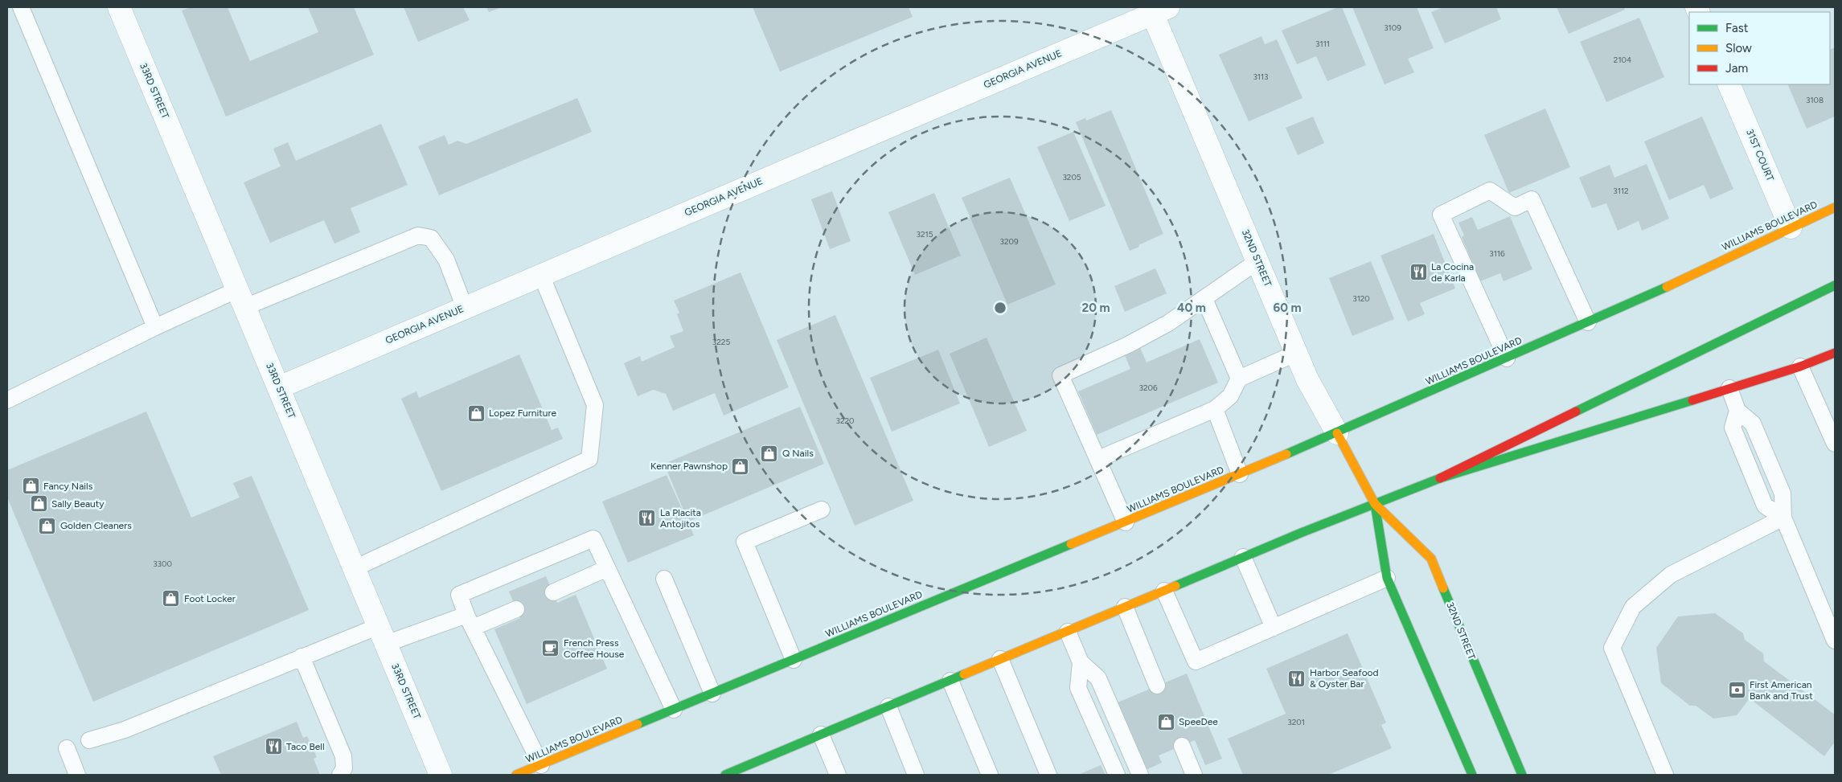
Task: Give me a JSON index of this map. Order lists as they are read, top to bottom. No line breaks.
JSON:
{"streets":{"main road":["WILLIAMS BOULEVARD","32ND STREET"],"street":["GEORGIA AVENUE","33RD STREET","31ST COURT"]},"crossings":[["GEORGIA AVENUE","33RD STREET"],["GEORGIA AVENUE","32ND STREET"],["31ST COURT","WILLIAMS BOULEVARD"],["WILLIAMS BOULEVARD","32ND STREET"]],"places":{"restaurant":["La Cocina de Karla","La Placita Antojitos","Harbor Seafood & Oyster Bar","Taco Bell"],"shop":["Lopez Furniture","Q Nails","Kenner Pawnshop","Fancy Nails","Sally Beauty","Golden Cleaners","Foot Locker","SpeeDee"],"cafe":["French Press Coffee House"],"bank":["First American Bank and Trust"]},"house_numbers":["3109","3111","2104","3113","3108","3205","3112","3215","3209","3116","3120","3225","3206","3220","3300","3201"],"legend":["Fast","Slow","Jam"],"rings":["20 m","40 m","60 m"]}
